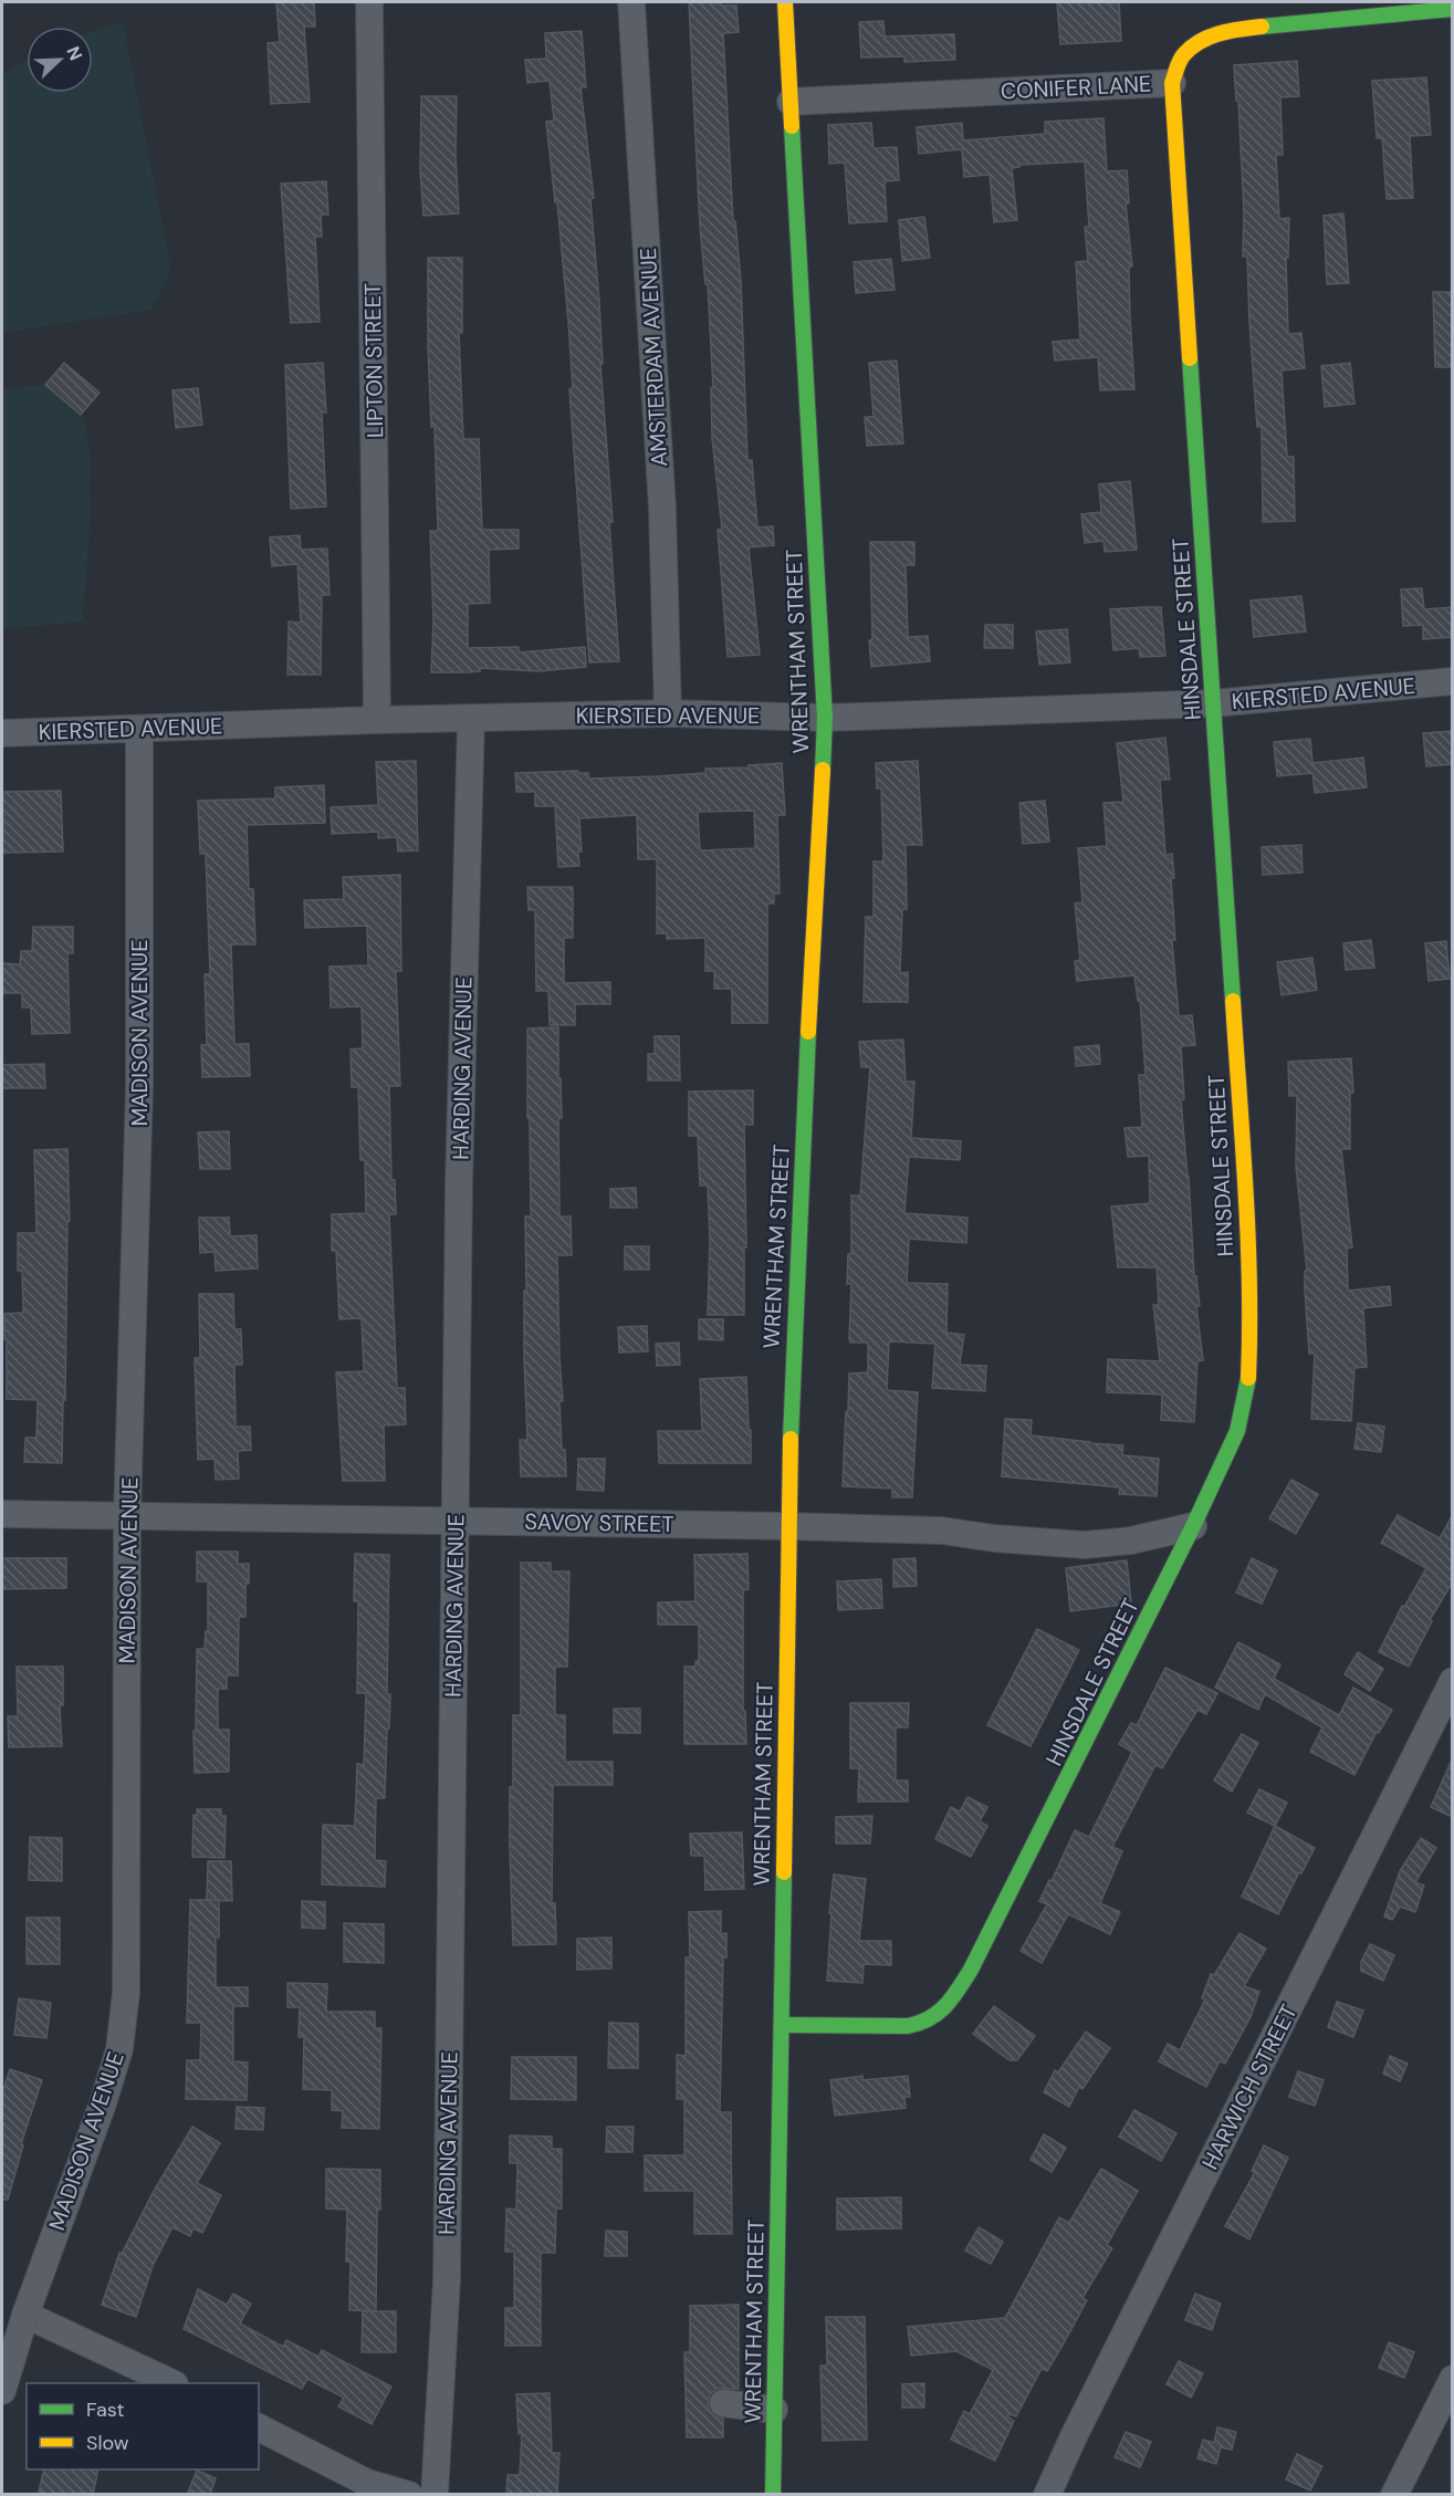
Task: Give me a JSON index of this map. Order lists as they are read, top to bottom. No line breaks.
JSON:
{"streets":{"street":["CONIFER LANE","AMSTERDAM AVENUE","LIPTON STREET","HINSDALE STREET","WRENTHAM STREET","KIERSTED AVENUE","MADISON AVENUE","HARDING AVENUE","SAVOY STREET","HARWICH STREET"]},"crossings":[["CONIFER LANE","HINSDALE STREET"],["CONIFER LANE","WRENTHAM STREET"],["AMSTERDAM AVENUE","KIERSTED AVENUE"],["LIPTON STREET","KIERSTED AVENUE"],["HINSDALE STREET","WRENTHAM STREET"],["HINSDALE STREET","KIERSTED AVENUE"],["HINSDALE STREET","SAVOY STREET"],["WRENTHAM STREET","KIERSTED AVENUE"],["WRENTHAM STREET","SAVOY STREET"],["KIERSTED AVENUE","MADISON AVENUE"],["KIERSTED AVENUE","HARDING AVENUE"],["MADISON AVENUE","SAVOY STREET"],["HARDING AVENUE","SAVOY STREET"]],"legend":["Fast","Slow"],"north":"top right"}
